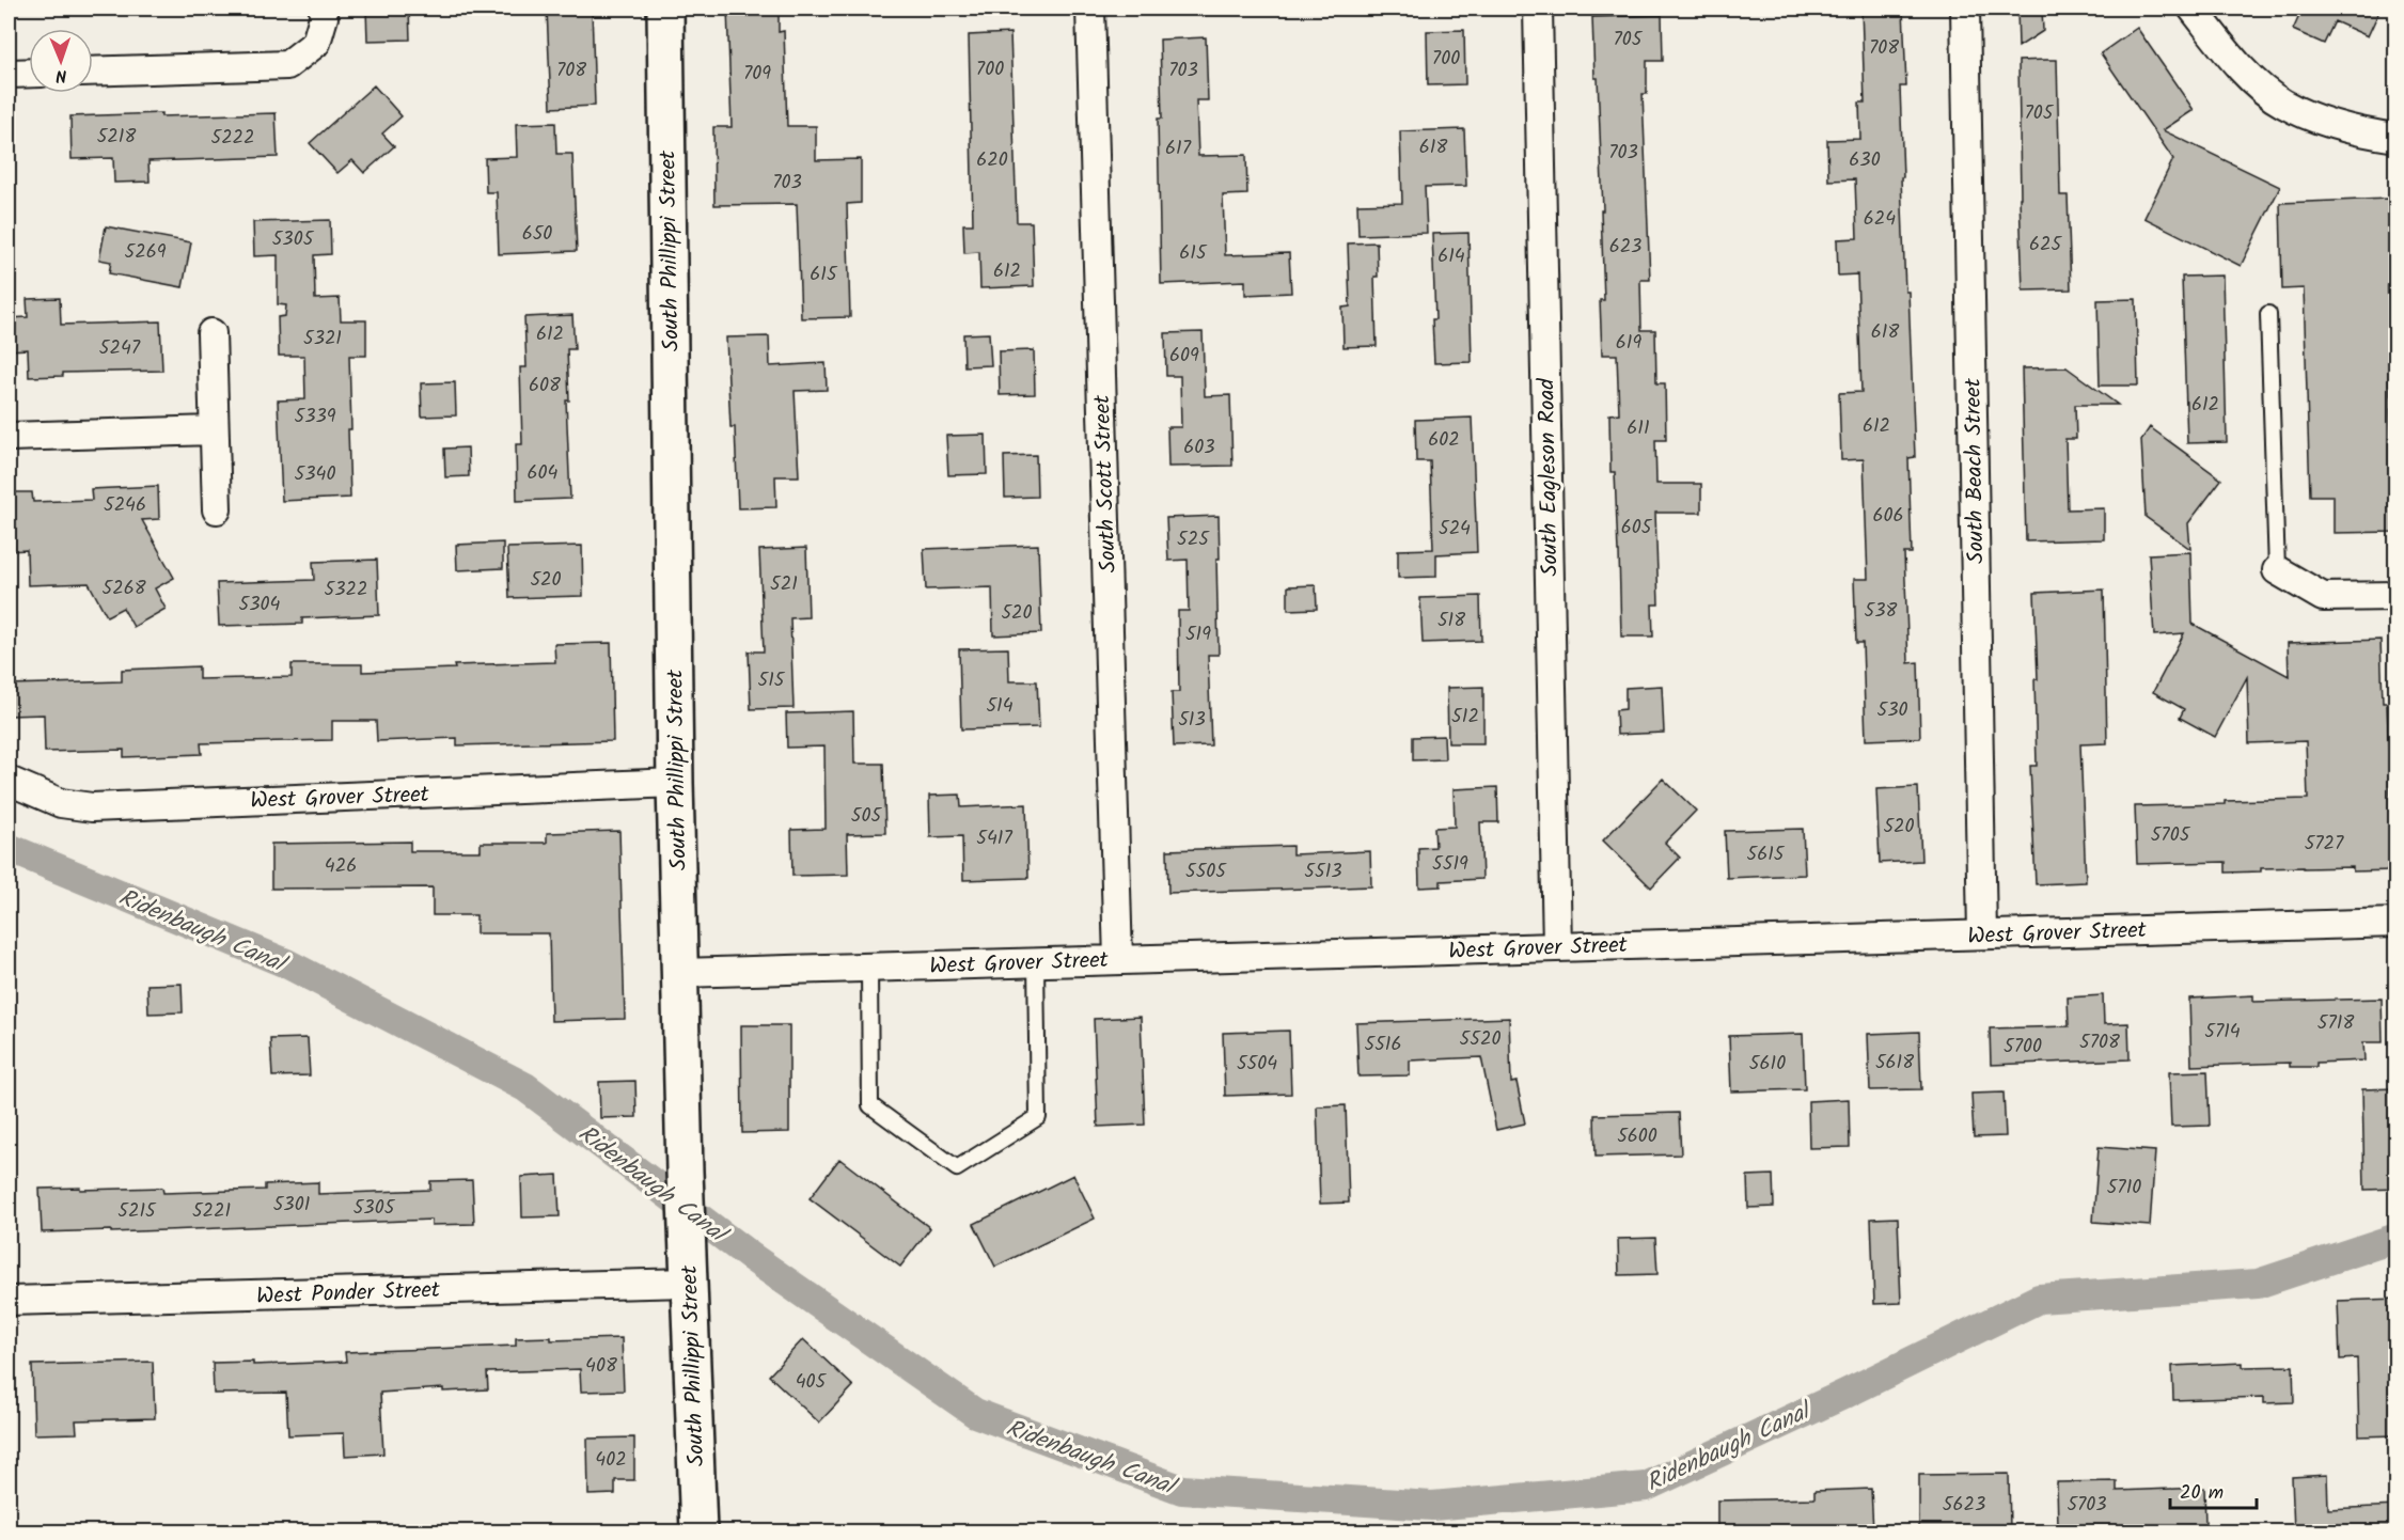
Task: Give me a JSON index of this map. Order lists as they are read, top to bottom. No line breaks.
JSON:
{"streets":{"street":["South Phillippi Street","South Beach Street","South Eagleson Road","South Scott Street","West Grover Street","West Ponder Street"]},"crossings":[["South Phillippi Street","West Grover Street"],["South Phillippi Street","West Ponder Street"],["South Beach Street","West Grover Street"],["South Eagleson Road","West Grover Street"],["South Scott Street","West Grover Street"]],"water":["Ridenbaugh Canal"],"house_numbers":["705","708","700","700","708","703","709","705","5218","5222","618","617","703","620","630","703","624","650","5305","625","623","5269","615","614","612","615","618","612","5321","619","5247","609","608","612","5339","612","611","602","603","604","5340","5246","606","605","524","525","520","521","5268","5322","5304","538","520","518","519","515","514","530","512","513","505","520","5705","5417","5727","5615","5519","426","5505","5513","5718","5714","5520","5708","5516","5700","5618","5504","5610","5600","5710","5301","5305","5215","5221","408","405","402","5623","5703"],"scale_bar":"20 m","north":"bottom"}
